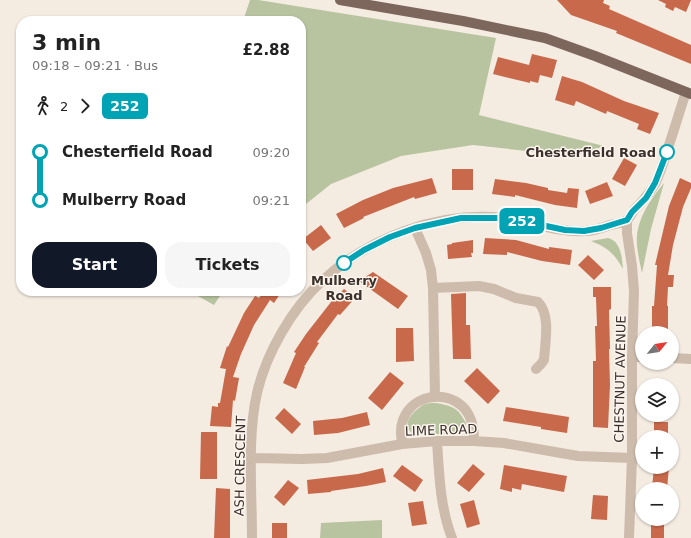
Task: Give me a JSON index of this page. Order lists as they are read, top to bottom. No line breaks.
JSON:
{"streets":{"street":["CHESTNUT AVENUE","LIME ROAD","ASH CRESCENT"]},"crossings":[["CHESTNUT AVENUE","LIME ROAD"],["CHESTNUT AVENUE","ASH CRESCENT"],["LIME ROAD","ASH CRESCENT"]],"places":["Chesterfield Road","Mulberry Road"],"lines":["bus line 252"],"north":"top right","page":{"on_map":"252","heading":["3 min","09:18 – 09:21 · Bus","£2.88"],"legs":["2","252"],"list":[{"name":"Chesterfield Road","value":"09:20"},{"name":"Mulberry Road","value":"09:21"}],"buttons":["Start","Tickets"],"map_buttons":["+","−"]}}
